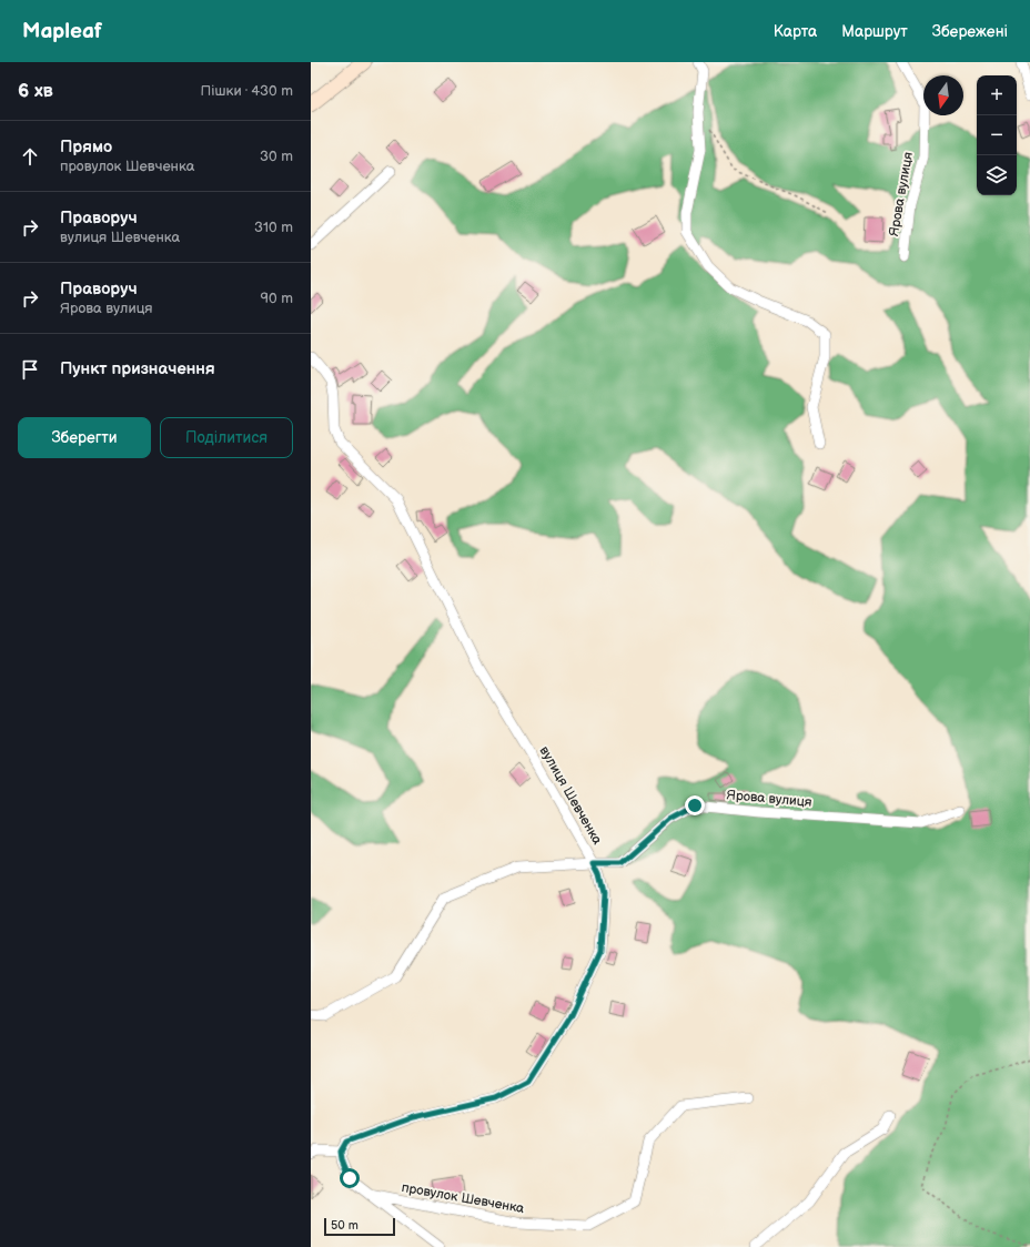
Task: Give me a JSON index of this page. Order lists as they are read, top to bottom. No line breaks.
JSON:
{"streets":{"street":["Ярова вулиця","вулиця Шевченка","провулок Шевченка"]},"crossings":[["Ярова вулиця","вулиця Шевченка"],["вулиця Шевченка","провулок Шевченка"]],"scale_bar":"50 m","north":"bottom","page":{"header":"Mapleaf","nav":["Карта","Маршрут","Збережені"],"heading":["6 хв","Пішки · 430 m"],"map_buttons":["+","−"],"list":[["Прямо","провулок Шевченка","30 m"],["Праворуч","вулиця Шевченка","310 m"],["Праворуч","Ярова вулиця","90 m"],"Пункт призначення"],"buttons":["Зберегти","Поділитися"],"scale":"50 m"}}
